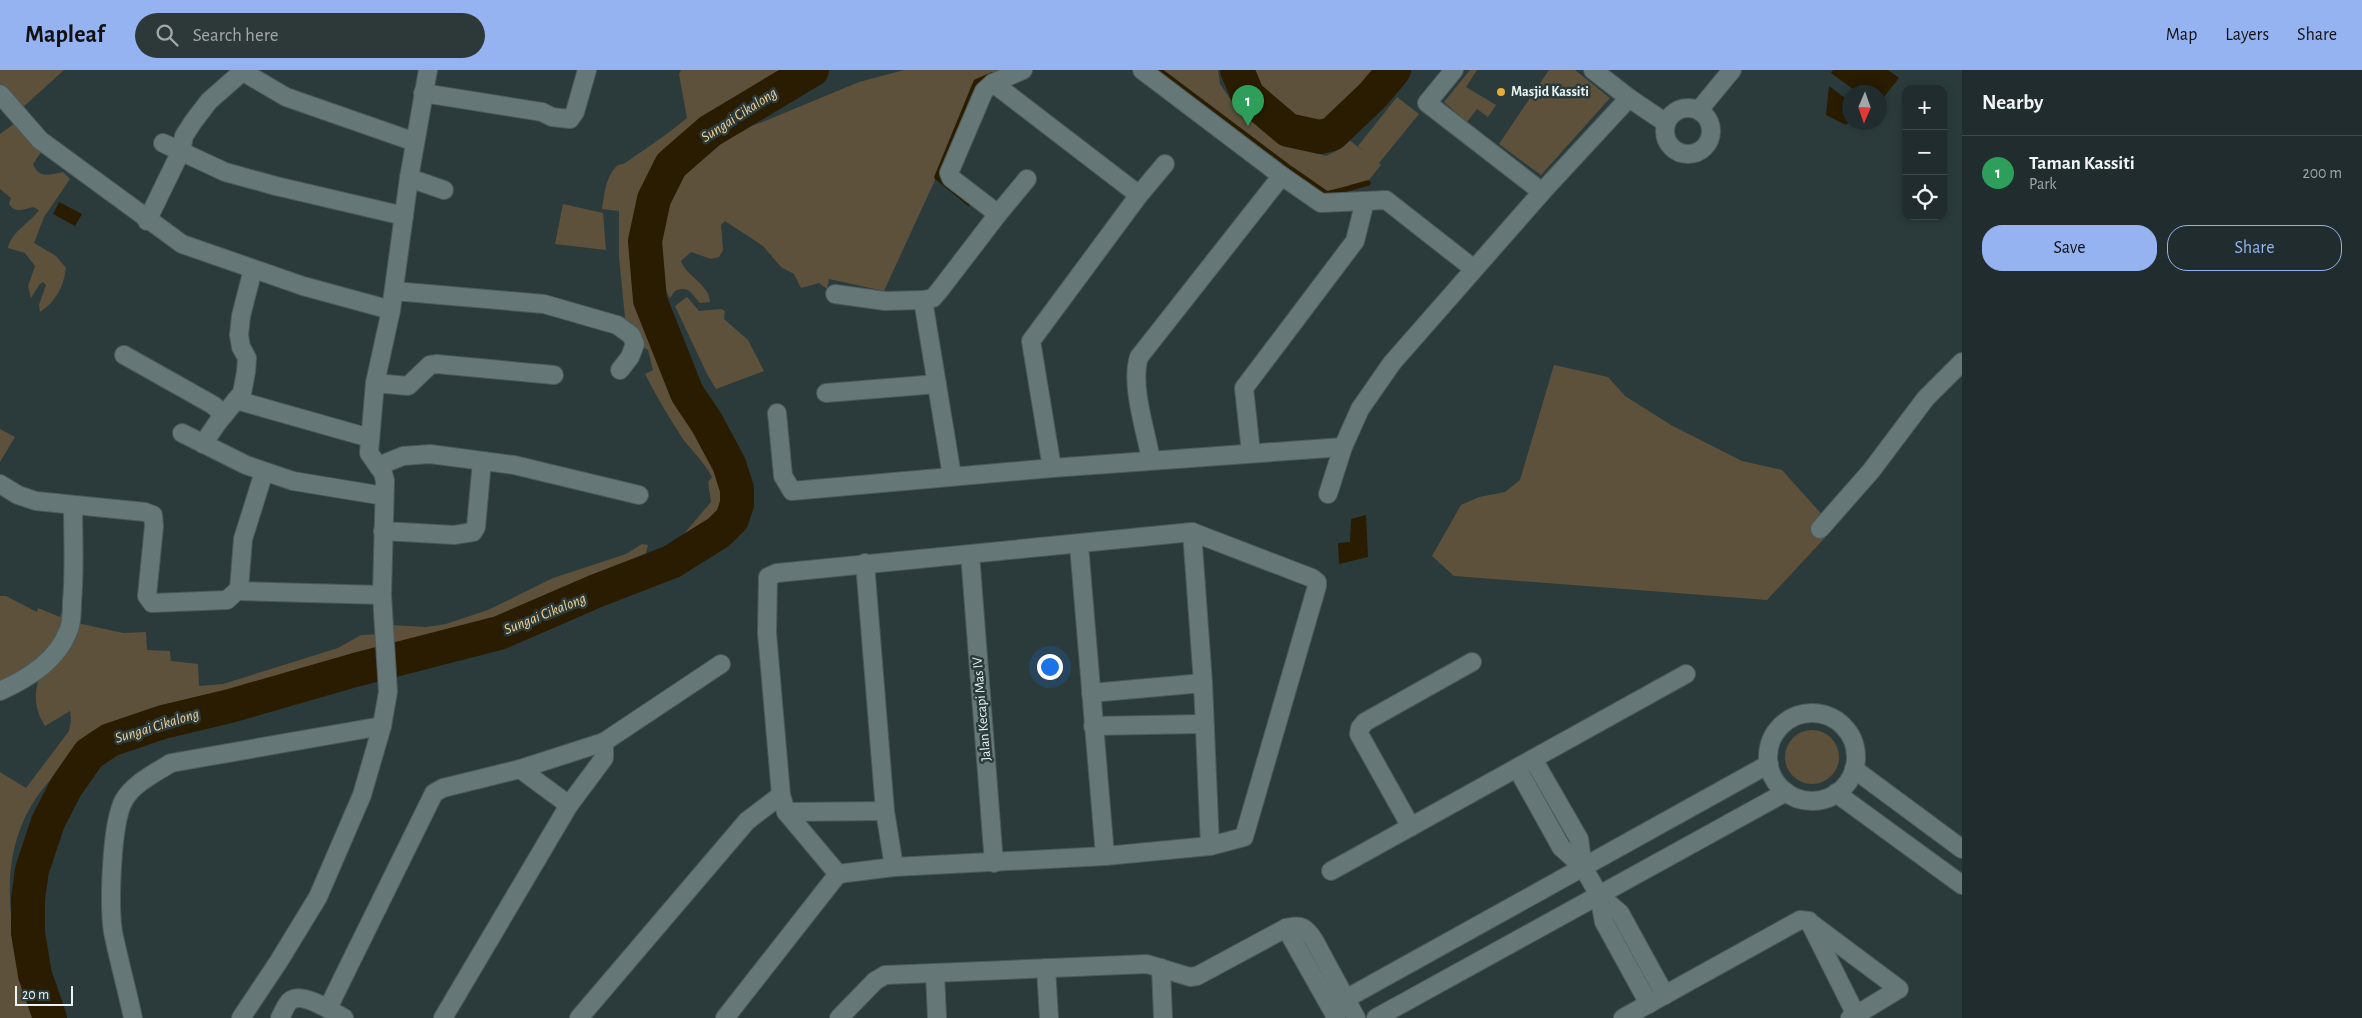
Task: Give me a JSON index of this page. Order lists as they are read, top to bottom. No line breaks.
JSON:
{"streets":{"street":["Jalan Kecapi Mas IV"]},"water":["Sungai Cikalong"],"places":["Masjid Kassiti"],"scale_bar":"20 m","north":"bottom","page":{"header":"Mapleaf","search":"Search here","nav":["Map","Layers","Share"],"heading":"Nearby","map_buttons":["+","−"],"pins":"1","list":[{"mark":"1","name":"Taman Kassiti","note":"Park","value":"200 m"}],"buttons":["Save","Share"],"scale":"20 m"}}
